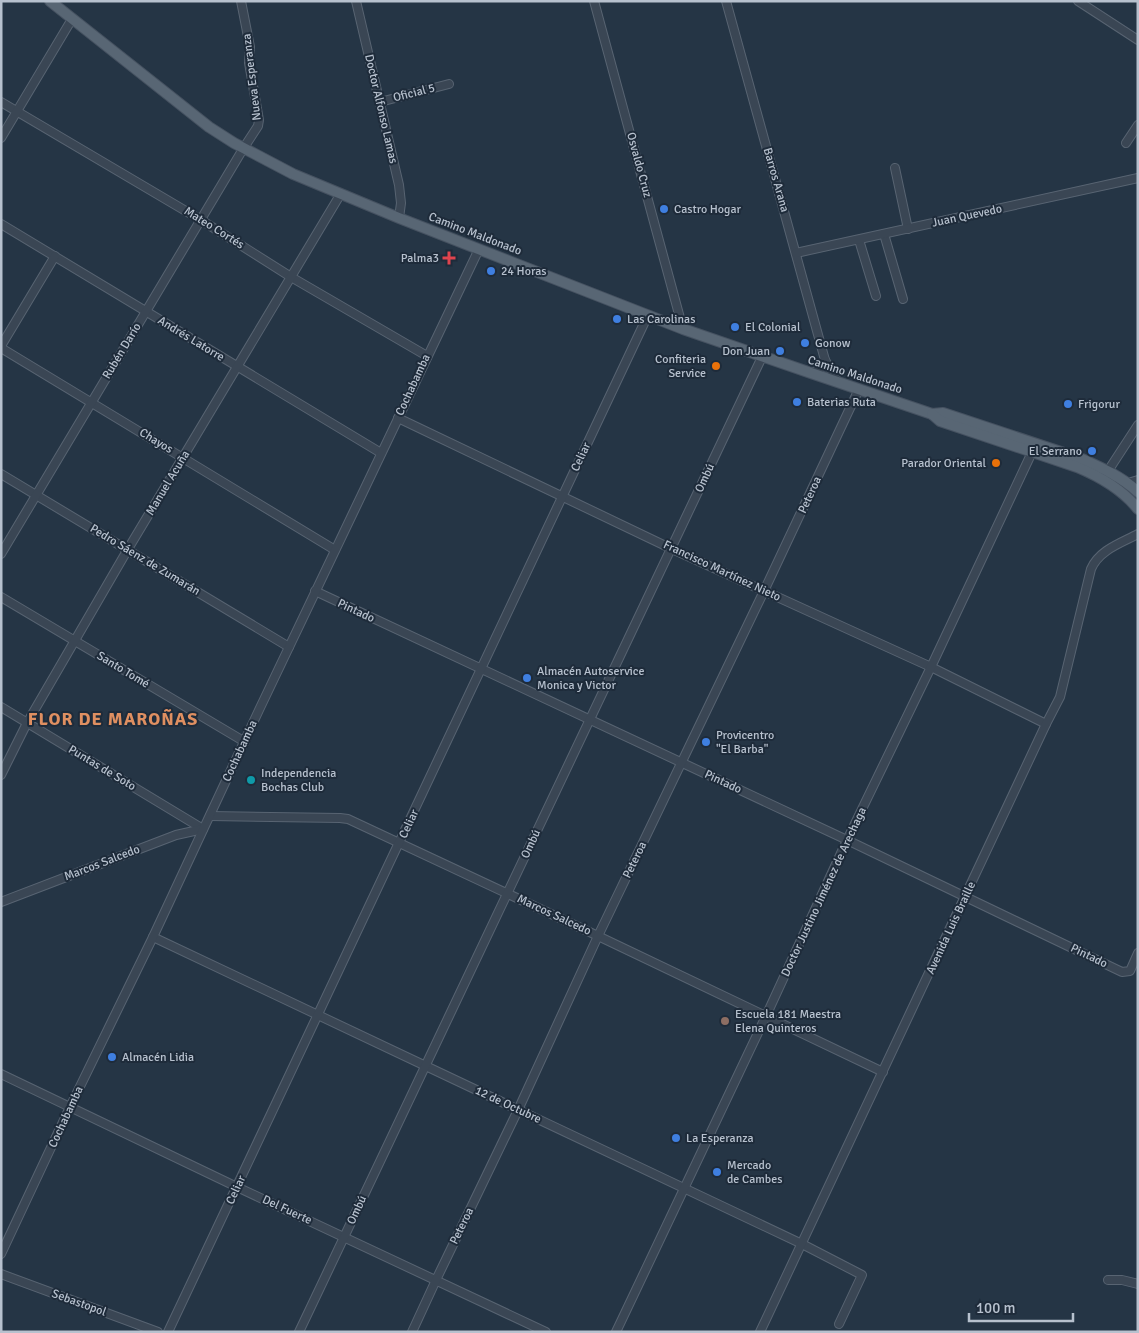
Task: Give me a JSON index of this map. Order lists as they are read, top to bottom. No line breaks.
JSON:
{"streets":{"main road":["Camino Maldonado"],"street":["Nueva Esperanza","Oficial 5","Doctor Alfonso Lamas","Osvaldo Cruz","Barros Arana","Juan Quevedo","Mateo Cortés","Andrés Latorre","Rubén Darío","Cochabamba","Chayos","Celiar","Ombú","Manuel Acuña","Peteroa","Pedro Sáenz de Zumarán","Francisco Martínez Nieto","Pintado","Santo Tomé","Puntas de Soto","Marcos Salcedo","Doctor Justino Jiménez de Arechaga","Avenida Luis Braille","12 de Octubre","Del Fuerte","Sebastopol"]},"crossings":[["Nueva Esperanza","Camino Maldonado"],["Nueva Esperanza","Rubén Darío"],["Oficial 5","Doctor Alfonso Lamas"],["Doctor Alfonso Lamas","Camino Maldonado"],["Osvaldo Cruz","Camino Maldonado"],["Barros Arana","Juan Quevedo"],["Barros Arana","Camino Maldonado"],["Mateo Cortés","Rubén Darío"],["Mateo Cortés","Cochabamba"],["Mateo Cortés","Manuel Acuña"],["Camino Maldonado","Rubén Darío"],["Camino Maldonado","Cochabamba"],["Camino Maldonado","Celiar"],["Camino Maldonado","Ombú"],["Camino Maldonado","Manuel Acuña"],["Camino Maldonado","Peteroa"],["Camino Maldonado","Doctor Justino Jiménez de Arechaga"],["Andrés Latorre","Rubén Darío"],["Andrés Latorre","Cochabamba"],["Andrés Latorre","Manuel Acuña"],["Rubén Darío","Chayos"],["Rubén Darío","Pedro Sáenz de Zumarán"],["Cochabamba","Chayos"],["Cochabamba","Pedro Sáenz de Zumarán"],["Cochabamba","Francisco Martínez Nieto"],["Cochabamba","Pintado"],["Cochabamba","Santo Tomé"],["Cochabamba","Puntas de Soto"],["Cochabamba","Marcos Salcedo"],["Cochabamba","12 de Octubre"],["Cochabamba","Del Fuerte"],["Chayos","Manuel Acuña"],["Celiar","Francisco Martínez Nieto"],["Celiar","Pintado"],["Celiar","Marcos Salcedo"],["Celiar","12 de Octubre"],["Celiar","Del Fuerte"],["Ombú","Francisco Martínez Nieto"],["Ombú","Pintado"],["Ombú","Marcos Salcedo"],["Ombú","12 de Octubre"],["Ombú","Del Fuerte"],["Manuel Acuña","Pedro Sáenz de Zumarán"],["Manuel Acuña","Santo Tomé"],["Manuel Acuña","Puntas de Soto"],["Peteroa","Francisco Martínez Nieto"],["Peteroa","Pintado"],["Peteroa","Marcos Salcedo"],["Peteroa","12 de Octubre"],["Peteroa","Del Fuerte"],["Francisco Martínez Nieto","Doctor Justino Jiménez de Arechaga"],["Francisco Martínez Nieto","Avenida Luis Braille"],["Pintado","Doctor Justino Jiménez de Arechaga"],["Pintado","Avenida Luis Braille"],["Puntas de Soto","Marcos Salcedo"],["Marcos Salcedo","Doctor Justino Jiménez de Arechaga"],["Marcos Salcedo","Avenida Luis Braille"],["Doctor Justino Jiménez de Arechaga","12 de Octubre"],["Avenida Luis Braille","12 de Octubre"]],"districts":["FLOR DE MAROÑAS"],"places":{"other":["Castro Hogar","24 Horas","Las Carolinas","El Colonial","Gonow","Don Juan","Confiteria Service","Baterias Ruta","Frigorur","El Serrano","Parador Oriental","Almacén Autoservice Monica y Victor","Provicentro \"El Barba\"","Independencia Bochas Club","Escuela 181 Maestra Elena Quinteros","Almacén Lidia","La Esperanza","Mercado de Cambes"],"health":["Palma3"]},"scale_bar":"100 m"}
